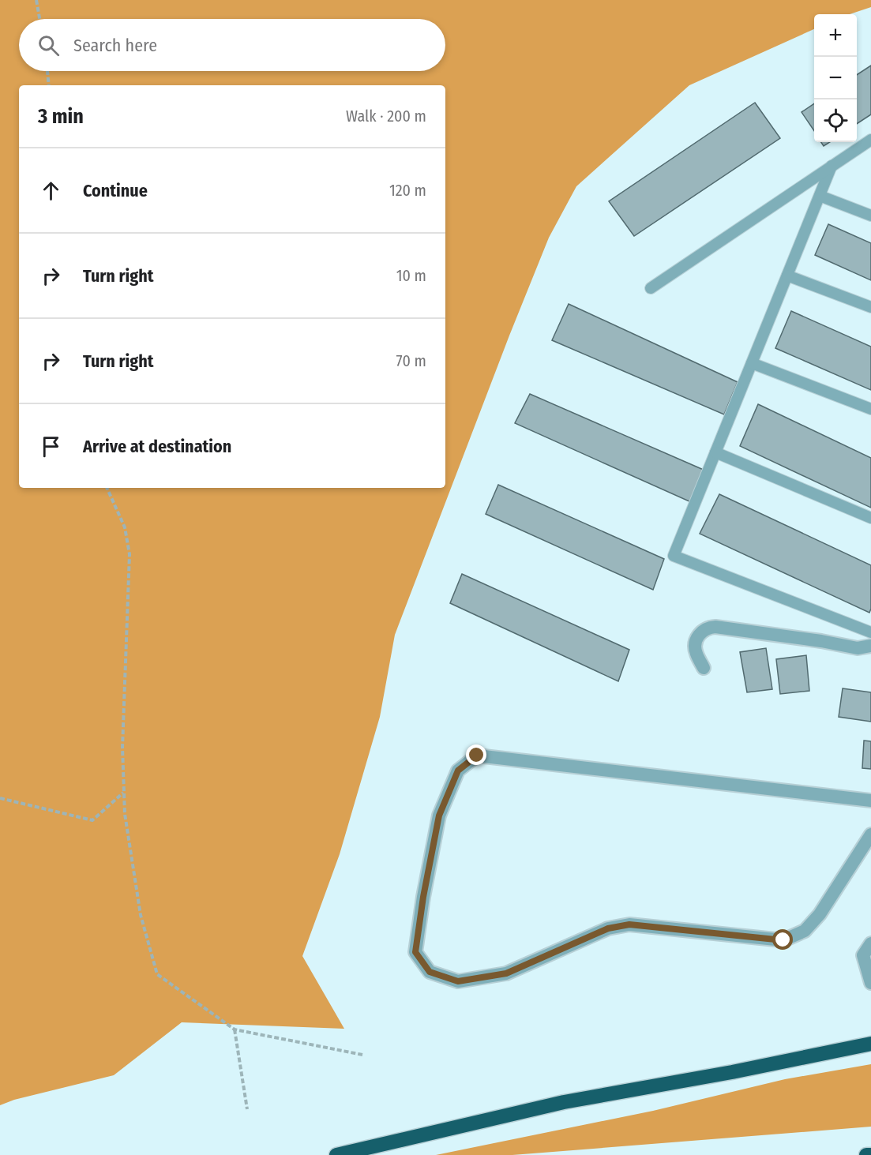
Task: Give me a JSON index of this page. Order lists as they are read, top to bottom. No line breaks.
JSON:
{"page":{"map_buttons":["+","−"],"search":"Search here","heading":["3 min","Walk · 200 m"],"list":[["Continue","120 m"],["Turn right","10 m"],["Turn right","70 m"],"Arrive at destination"]}}
